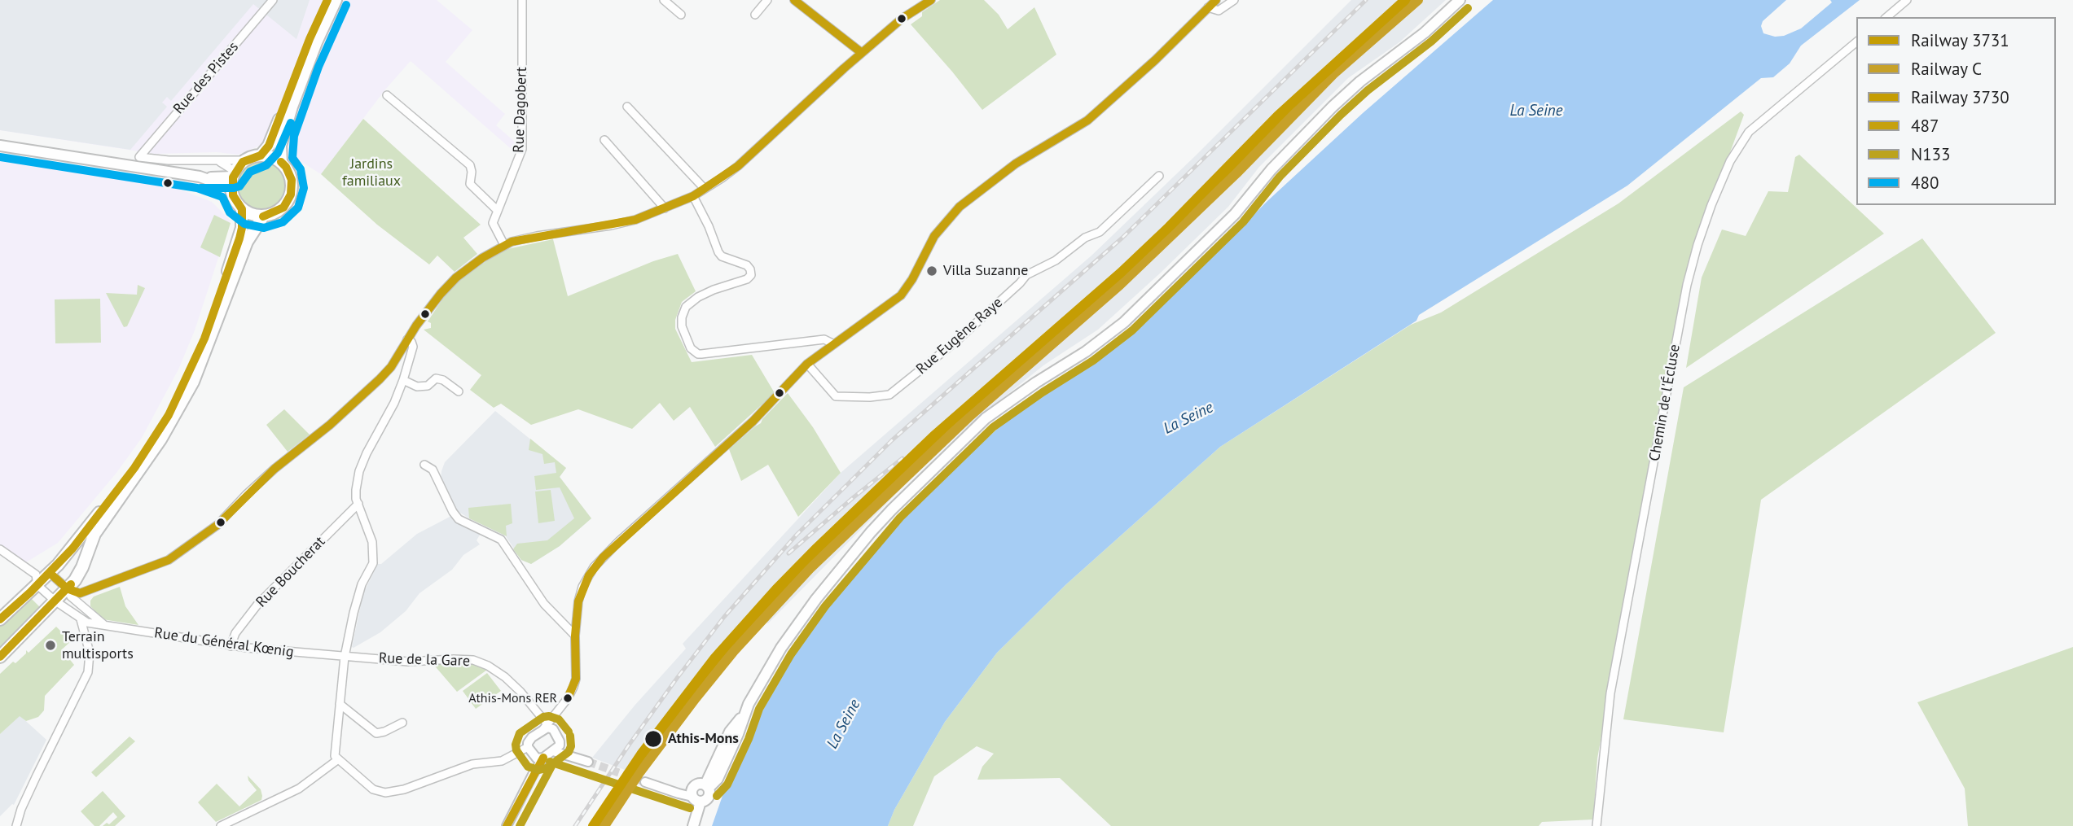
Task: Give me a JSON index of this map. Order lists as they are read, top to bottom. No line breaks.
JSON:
{"streets":{"street":["Rue des Pistes","Rue Dagobert","Rue Eugène Raye","Chemin de l'Écluse","Rue Boucherat","Rue du Général Kœnig","Rue de la Gare"]},"crossings":[["Rue Boucherat","Rue du Général Kœnig"],["Rue du Général Kœnig","Rue de la Gare"]],"water":["La Seine"],"parks":["Jardins familiaux"],"places":["Villa Suzanne","Terrain multisports","Athis-Mons RER","Athis-Mons"],"lines":["rail line 3731","rail line C","rail line 3730","transit line 487","transit line 480","transit line N133"],"legend":["Railway 3731","Railway C","Railway 3730","487","N133","480"]}
